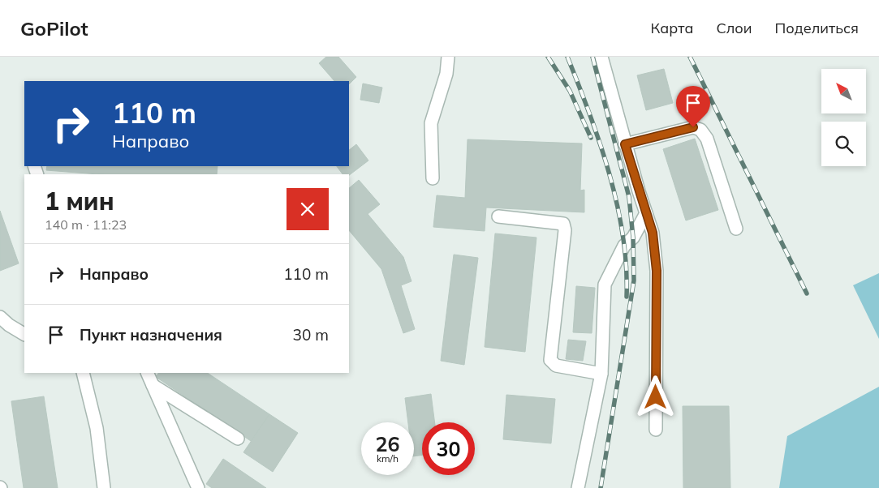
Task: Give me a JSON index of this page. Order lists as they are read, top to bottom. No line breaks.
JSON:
{"north":"top left","page":{"header":"GoPilot","nav":["Карта","Слои","Поделиться"],"turn":["110 m","Направо"],"heading":["1 мин","140 m · 11:23"],"list":[{"name":"Направо","value":"110 m"},{"name":"Пункт назначения","value":"30 m"}],"speed":"26 km/h","limit":"30"}}
